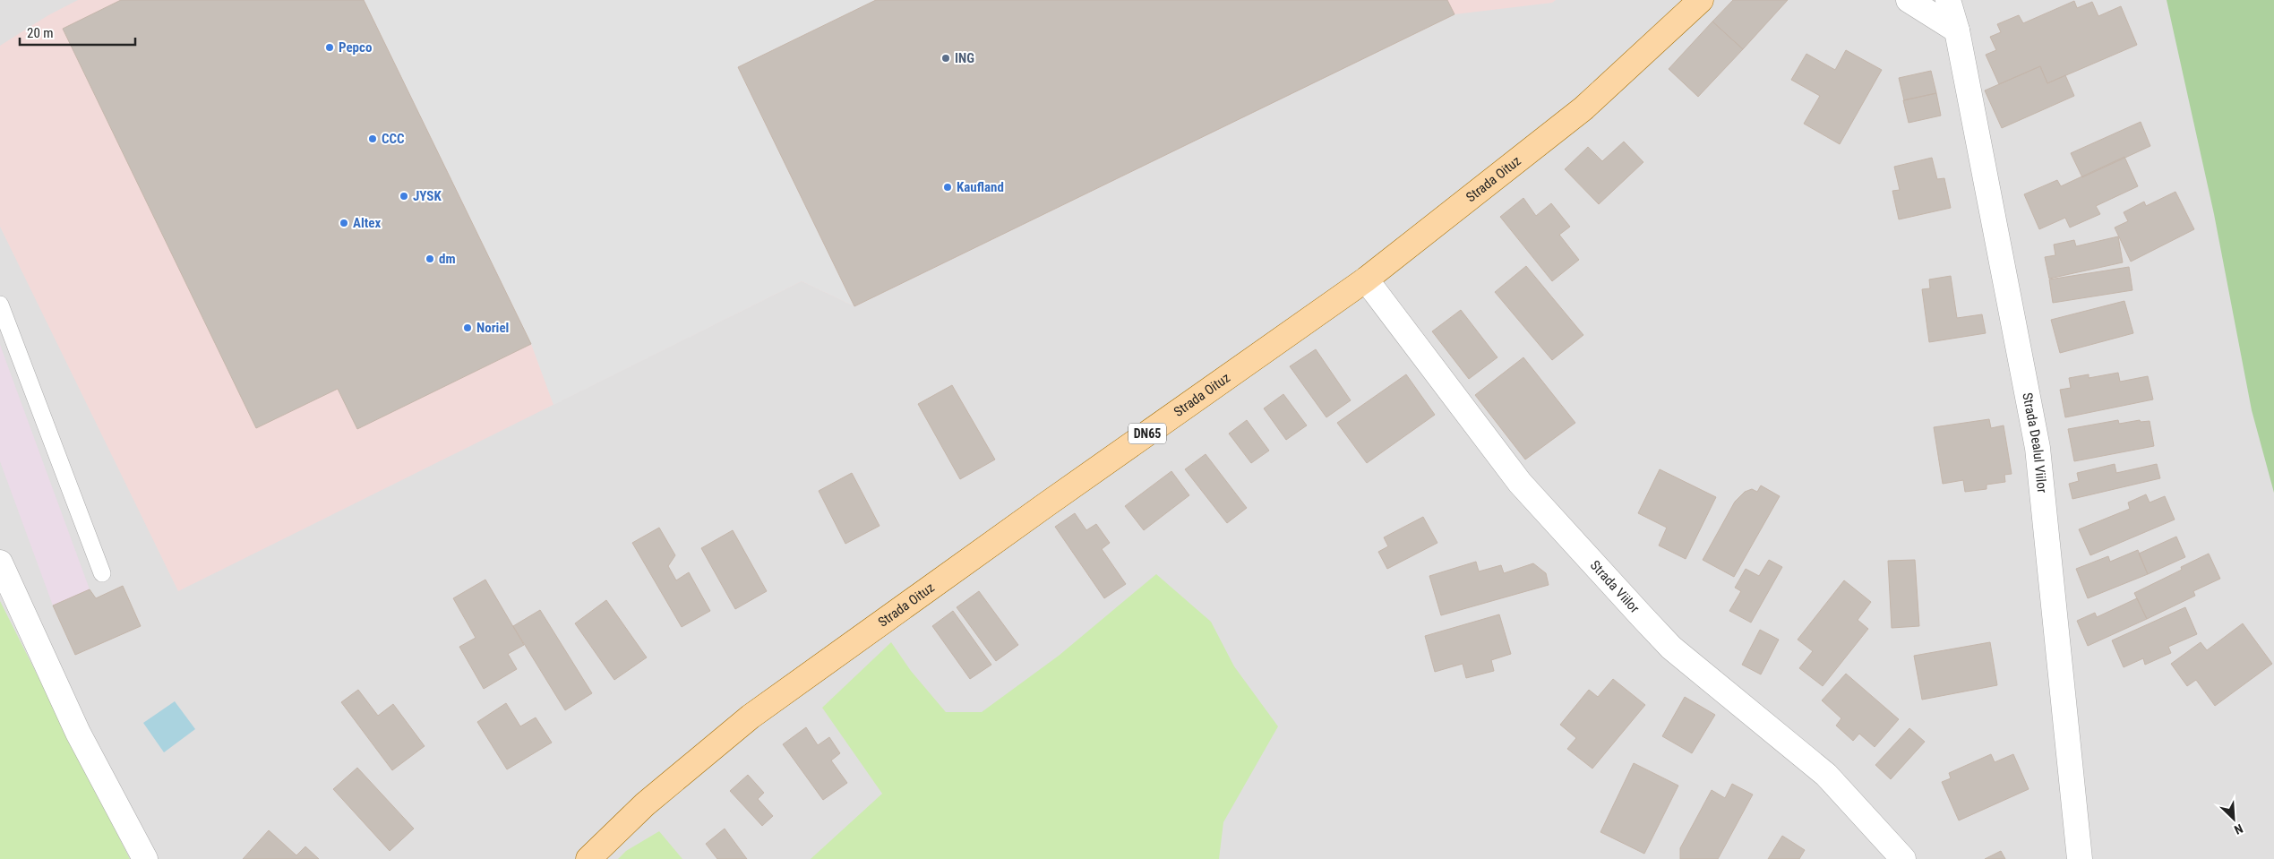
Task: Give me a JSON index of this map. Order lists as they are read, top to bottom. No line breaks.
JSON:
{"streets":{"main road":["Strada Oituz","DN65"],"street":["Strada Dealul Viilor","Strada Viilor"]},"crossings":[["Strada Oituz","Strada Viilor"]],"places":["Pepco","ING","CCC","Kaufland","JYSK","Altex","dm","Noriel"],"scale_bar":"20 m","north":"bottom right"}
